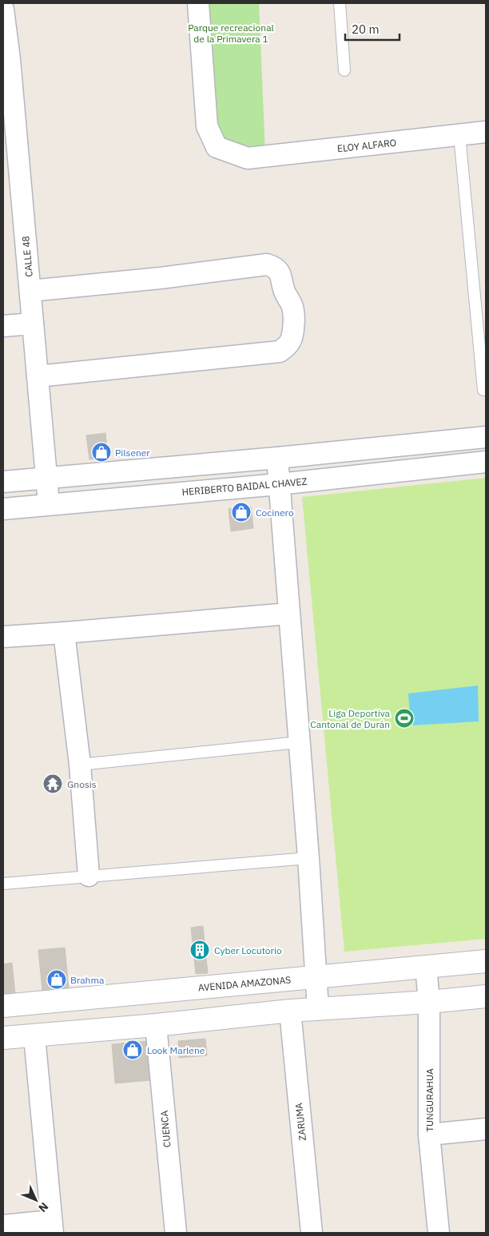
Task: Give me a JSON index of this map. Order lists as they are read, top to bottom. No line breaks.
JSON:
{"streets":{"street":["ELOY ALFARO","CALLE 48","HERIBERTO BAIDAL CHAVEZ","AVENIDA AMAZONAS","TUNGURAHUA","ZARUMA","CUENCA"]},"crossings":[["CALLE 48","HERIBERTO BAIDAL CHAVEZ"],["AVENIDA AMAZONAS","TUNGURAHUA"]],"parks":["Parque recreacional de la Primavera 1"],"places":{"shop":["Pilsener","Cocinero","Brahma","Look Marlene"],"sports":["Liga Deportiva Cantonal de Durán"],"temple":["Gnosis"],"building":["Cyber Locutorio"]},"scale_bar":"20 m","north":"bottom right"}
